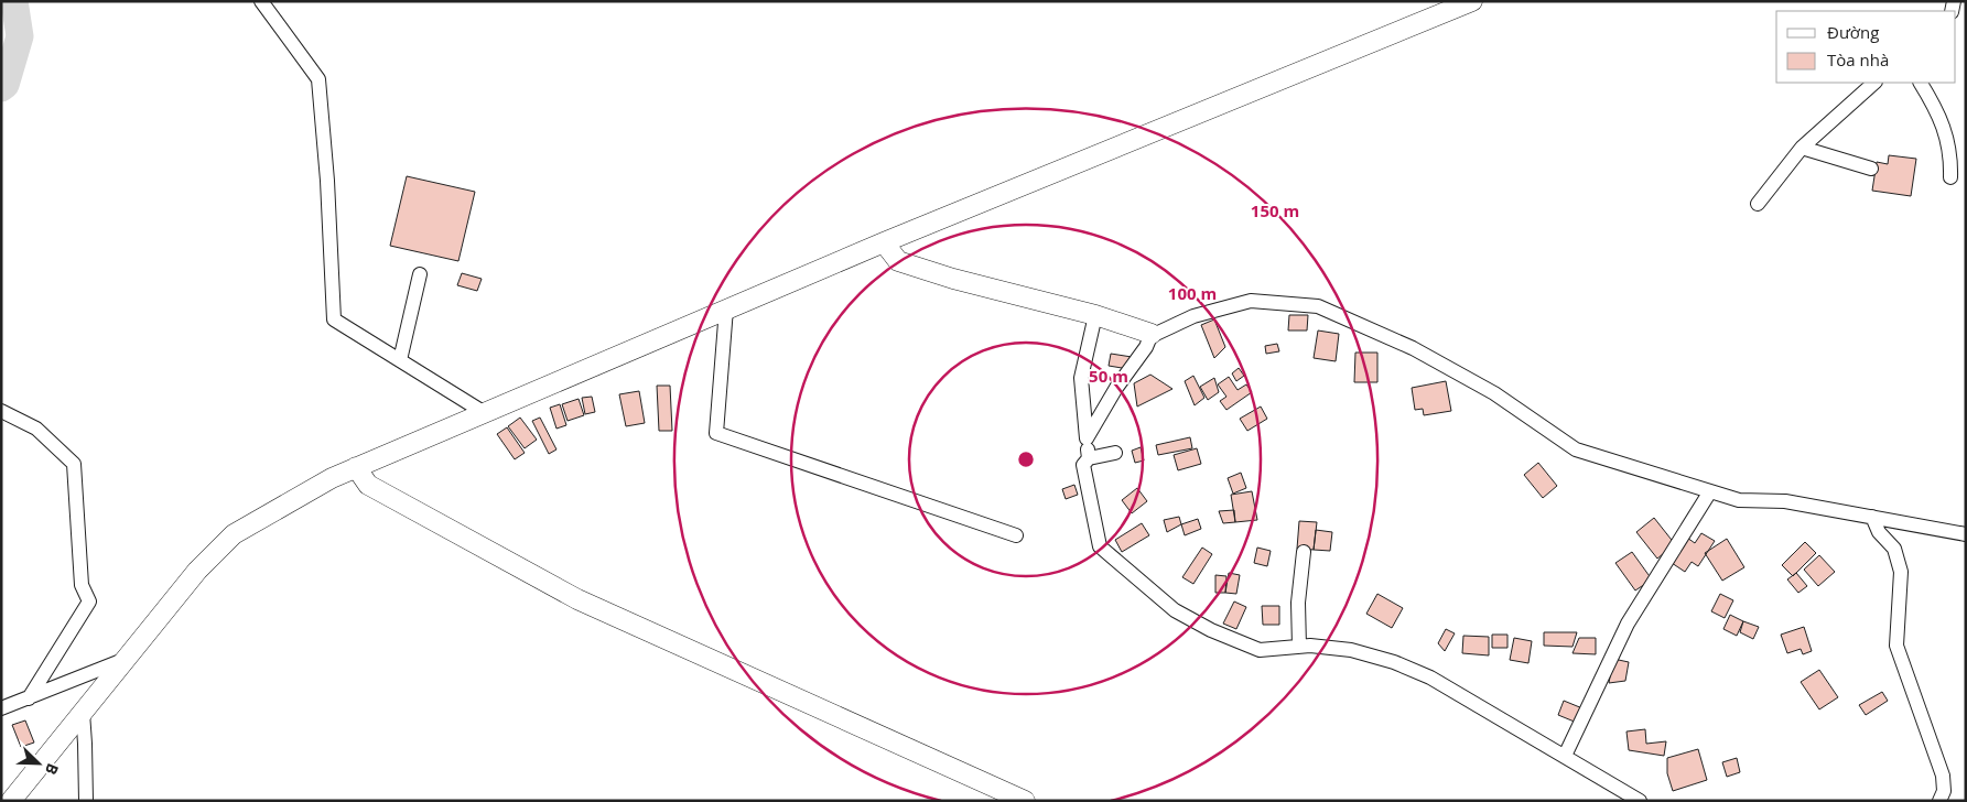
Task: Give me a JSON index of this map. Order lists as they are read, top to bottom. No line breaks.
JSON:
{"legend":["Đường","Tòa nhà"],"north":"bottom right","rings":["150 m","100 m","50 m"]}
